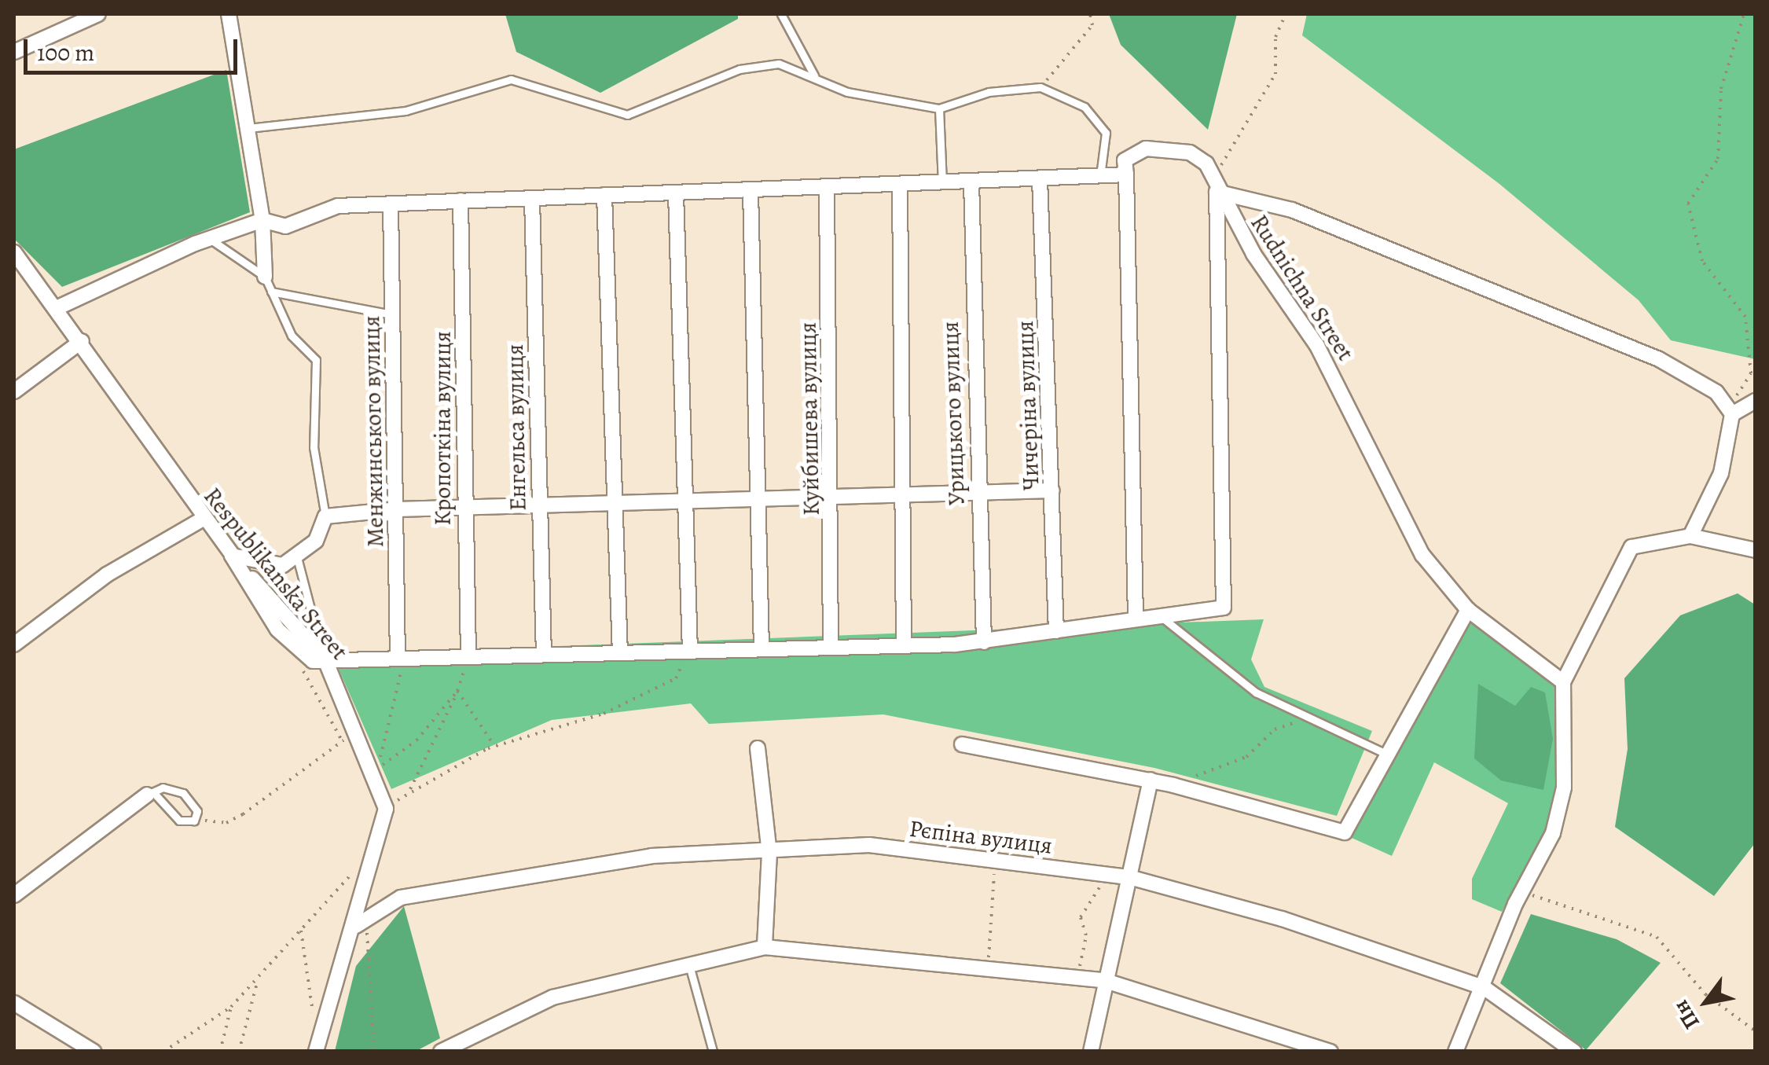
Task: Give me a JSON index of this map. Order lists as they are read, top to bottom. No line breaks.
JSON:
{"streets":{"street":["Rudnichna Street","Чичеріна вулиця","Урицького вулиця","Куйбишева вулиця","Енгельса вулиця","Кропоткіна вулиця","Менжинського вулиця","Respublikanska Street","Рєпіна вулиця"]},"scale_bar":"100 m","north":"bottom left"}
